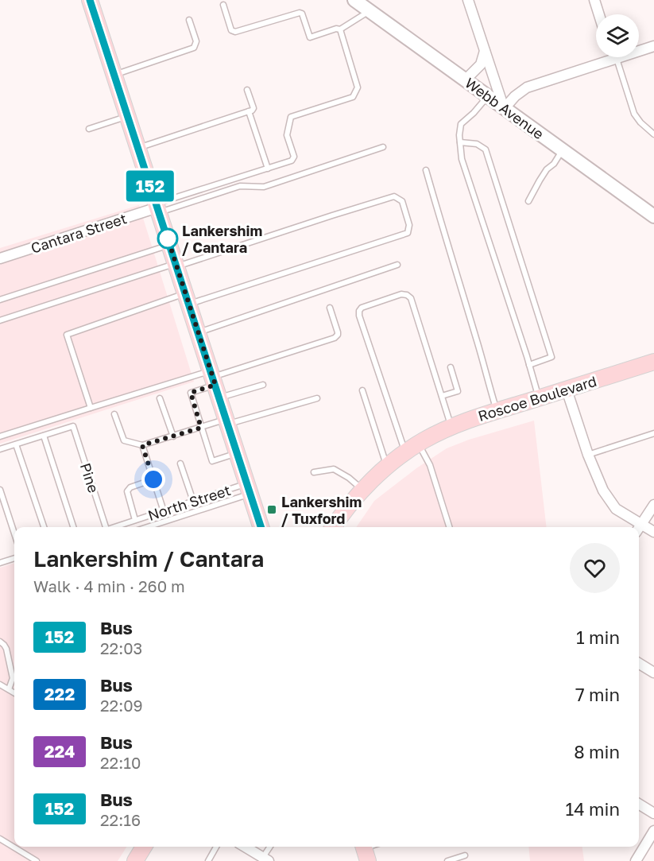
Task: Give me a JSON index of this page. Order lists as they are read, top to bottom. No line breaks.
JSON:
{"streets":{"main road":["Roscoe Boulevard"],"street":["Webb Avenue","Cantara Street"],"lane":["Pine","North Street"]},"places":{"other":["Lankershim / Cantara"],"transit":["Lankershim / Tuxford"]},"lines":["bus line 152"],"page":{"on_map":"152","heading":["Lankershim / Cantara","Walk · 4 min · 260 m"],"list":[{"mark":"152","name":"Bus","note":"22:03","value":"1 min"},{"mark":"222","name":"Bus","note":"22:09","value":"7 min"},{"mark":"224","name":"Bus","note":"22:10","value":"8 min"},{"mark":"152","name":"Bus","note":"22:16","value":"14 min"}]}}
